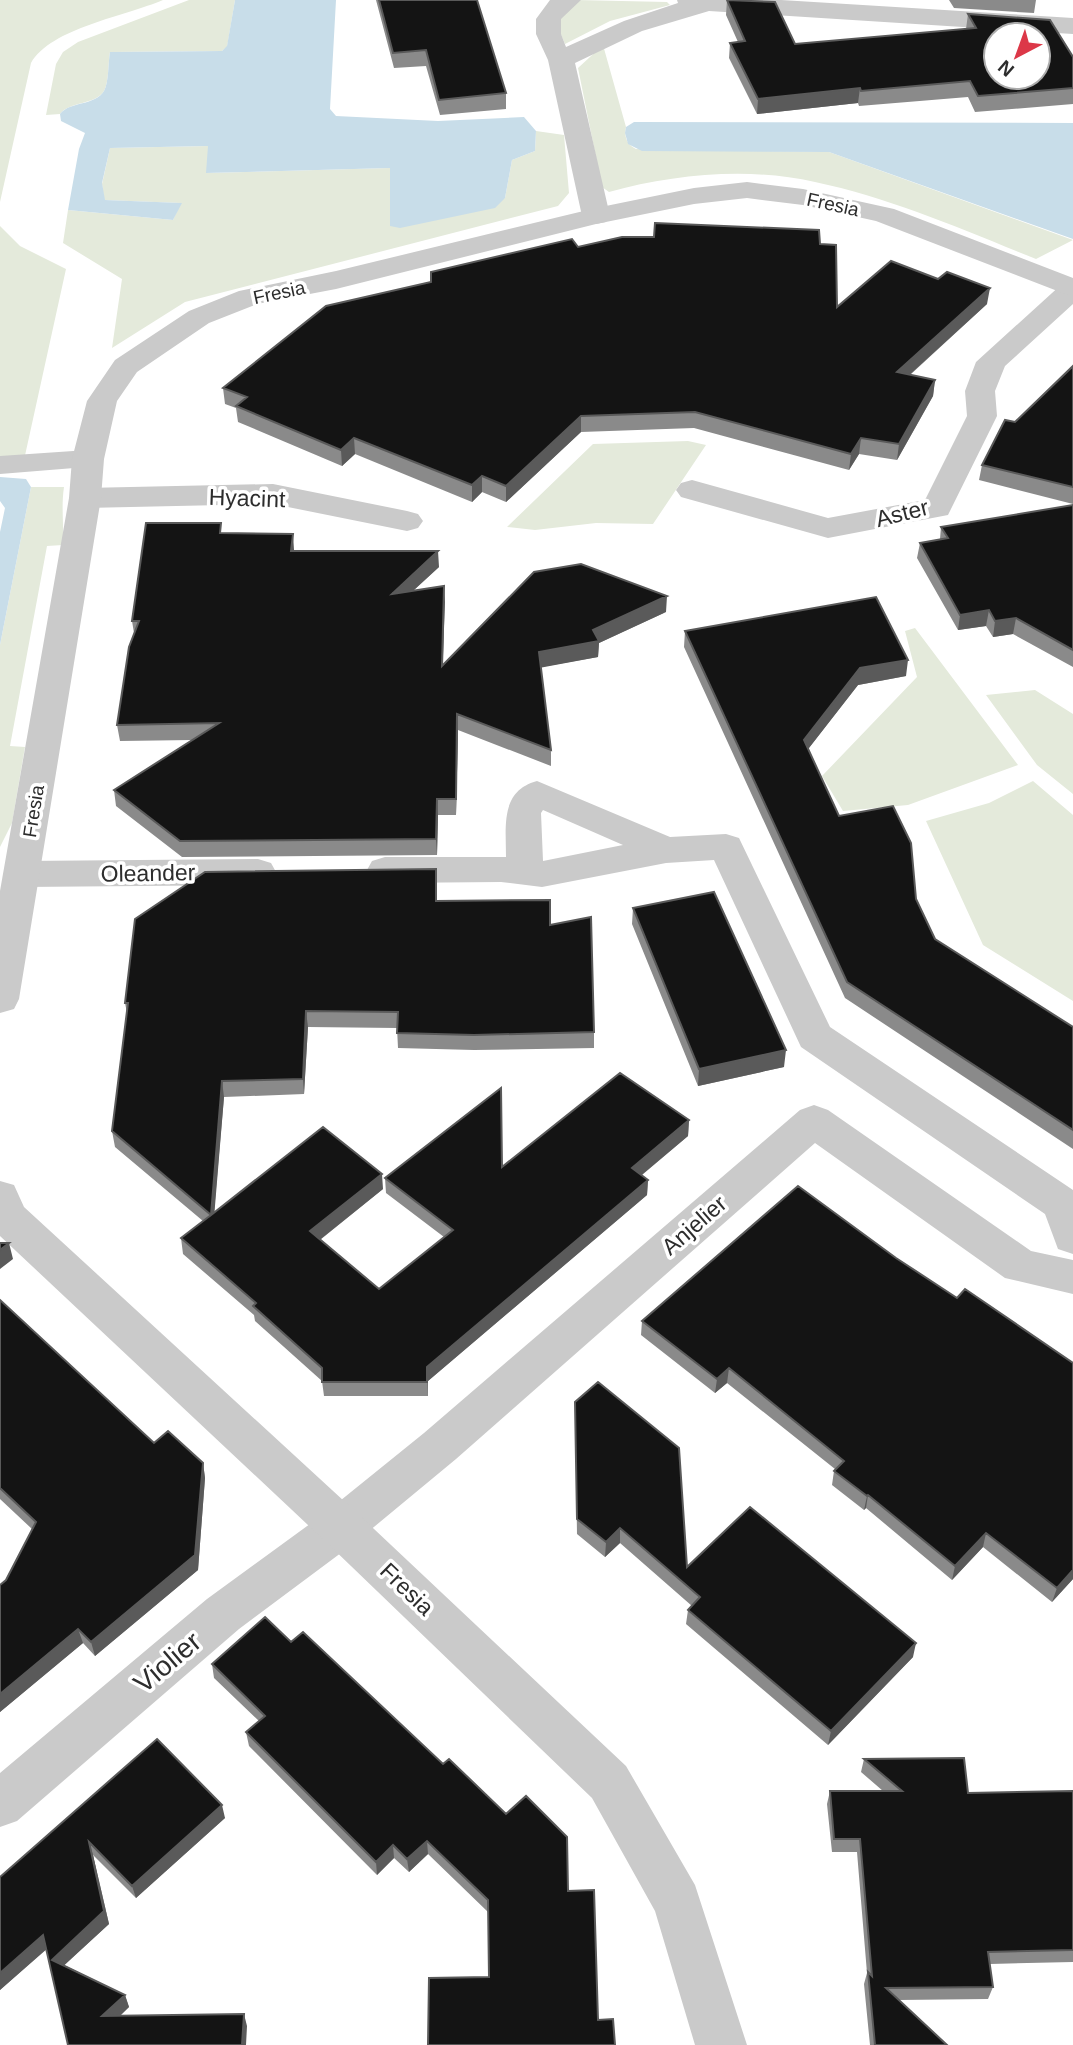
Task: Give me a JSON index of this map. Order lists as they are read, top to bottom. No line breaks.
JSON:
{"streets":{"street":["Fresia","Hyacint","Aster","Oleander","Anjelier","Violier"]},"crossings":[["Fresia","Hyacint"],["Fresia","Aster"],["Fresia","Oleander"],["Fresia","Anjelier"],["Fresia","Violier"],["Anjelier","Violier"]],"north":"bottom left"}
